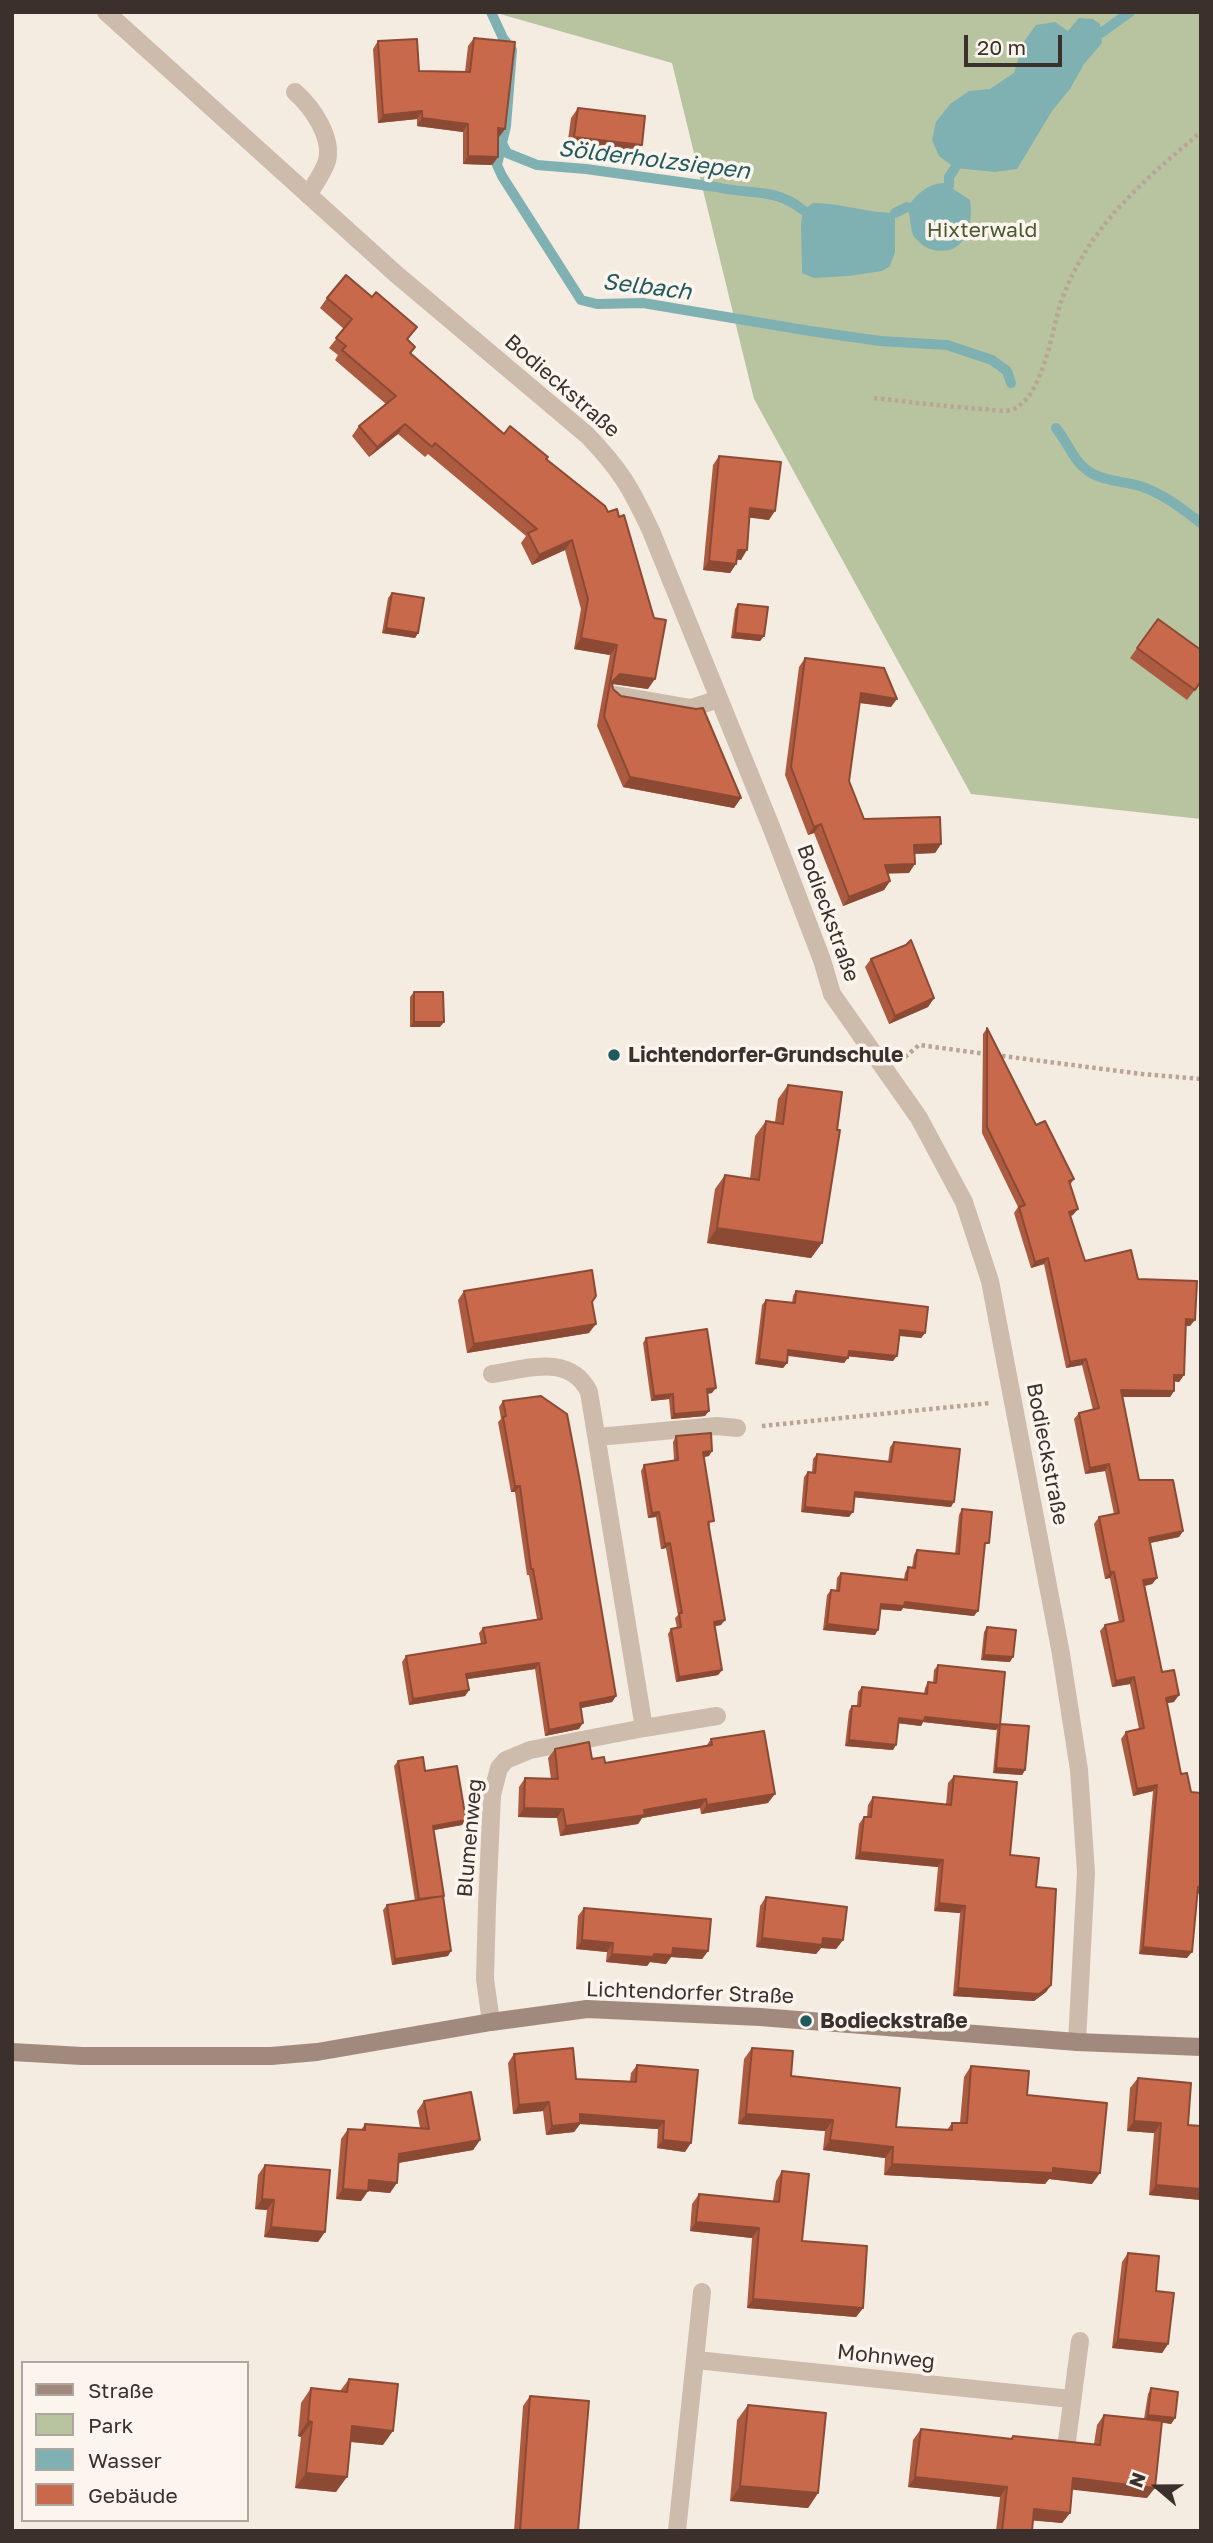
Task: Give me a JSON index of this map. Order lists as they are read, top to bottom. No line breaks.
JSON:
{"streets":{"main road":["Lichtendorfer Straße"],"street":["Bodieckstraße","Blumenweg","Mohnweg"]},"crossings":[["Bodieckstraße","Lichtendorfer Straße"],["Blumenweg","Lichtendorfer Straße"]],"water":["Sölderholzsiepen","Selbach"],"parks":["Hixterwald"],"places":["Lichtendorfer-Grundschule","Bodieckstraße"],"legend":["Straße","Park","Wasser","Gebäude"],"scale_bar":"20 m","north":"left"}
